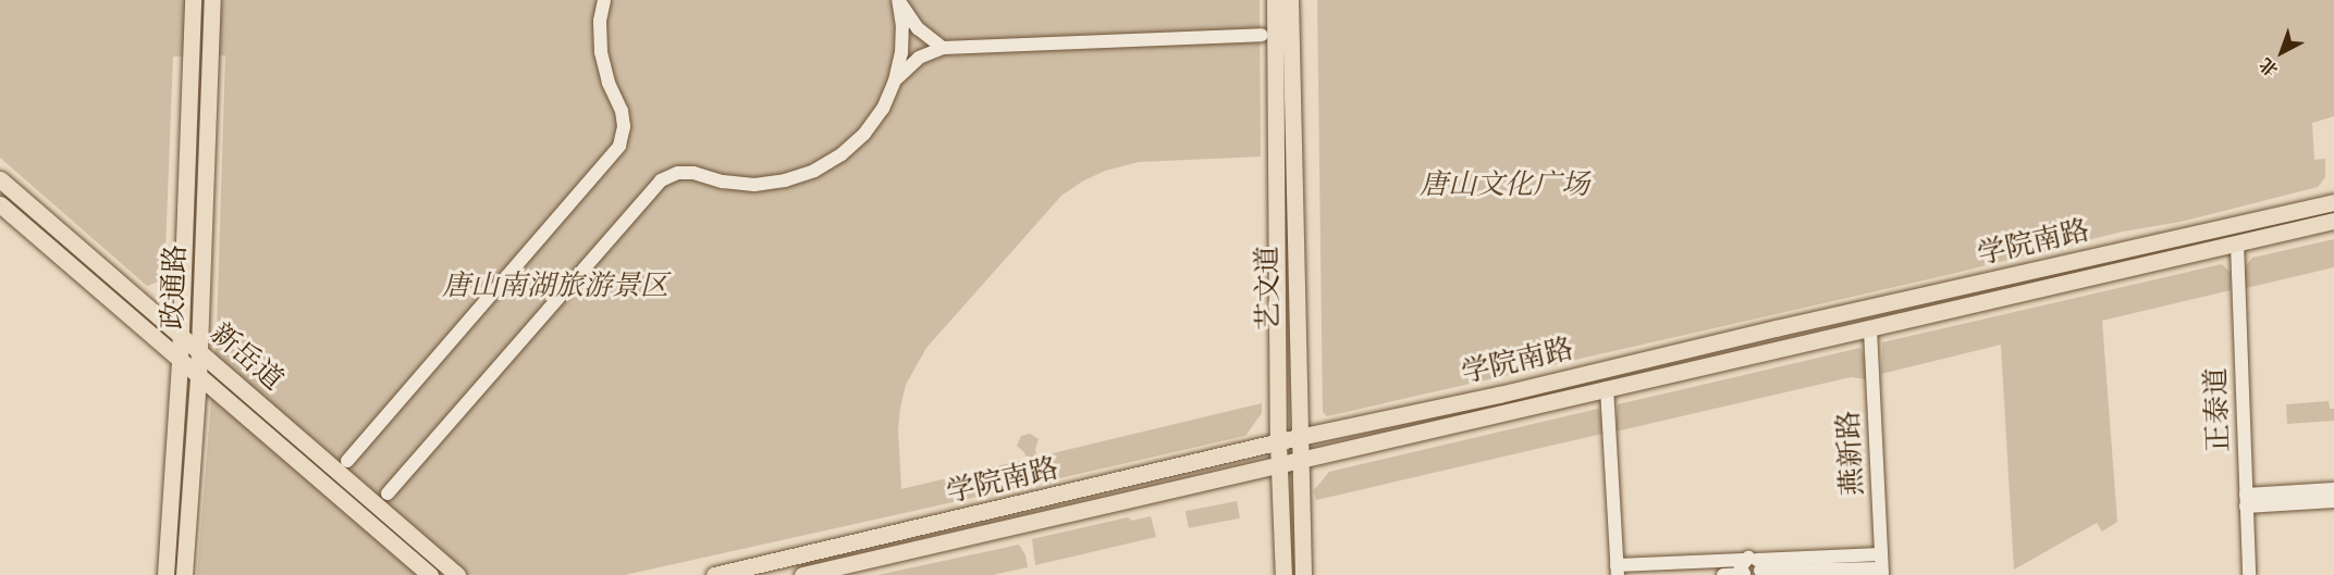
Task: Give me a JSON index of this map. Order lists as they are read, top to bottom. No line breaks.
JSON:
{"streets":{"main road":["学院南路","政通路","艺文道","新岳道"],"street":["正泰道","燕新路"]},"crossings":[["学院南路","艺文道"],["学院南路","正泰道"],["学院南路","燕新路"],["政通路","新岳道"]],"parks":["唐山文化广场","唐山南湖旅游景区"],"north":"bottom left"}
